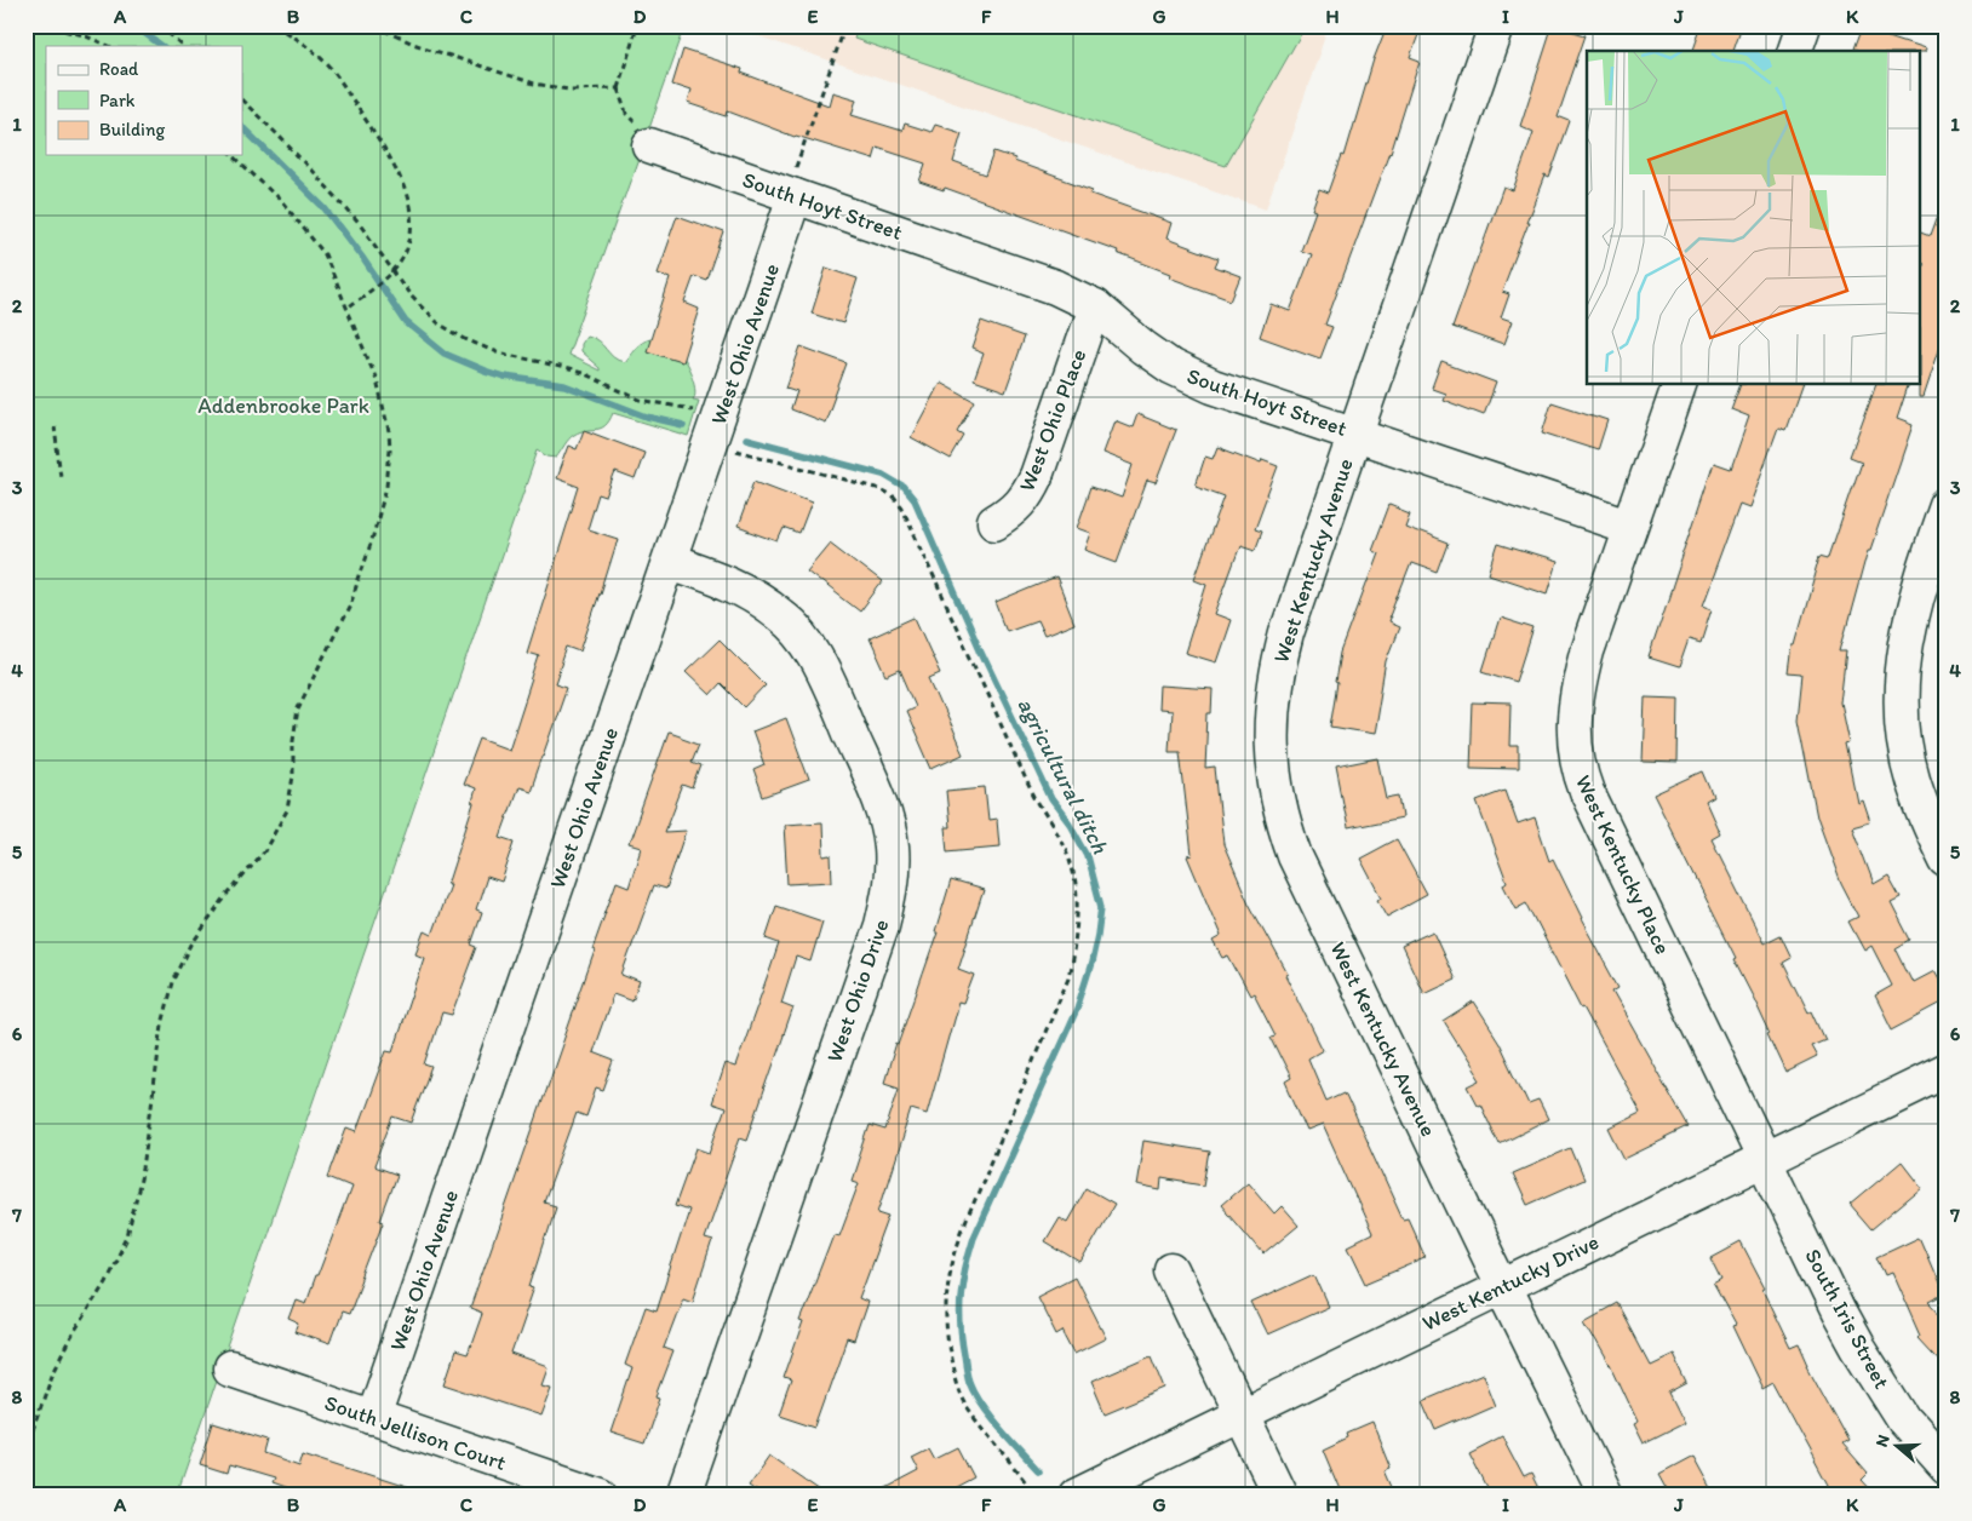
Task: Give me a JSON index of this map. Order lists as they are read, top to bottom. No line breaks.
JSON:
{"streets":{"street":["South Hoyt Street","West Ohio Avenue","West Ohio Place","West Kentucky Avenue","West Kentucky Place","West Ohio Drive","West Kentucky Drive","South Iris Street","South Jellison Court"]},"crossings":[["South Hoyt Street","West Ohio Avenue"],["South Hoyt Street","West Ohio Place"],["South Hoyt Street","West Kentucky Avenue"],["South Hoyt Street","West Kentucky Place"],["West Ohio Avenue","West Ohio Drive"],["West Ohio Avenue","South Jellison Court"],["West Kentucky Avenue","West Kentucky Drive"],["West Kentucky Place","West Kentucky Drive"],["West Kentucky Place","South Iris Street"],["West Kentucky Drive","South Iris Street"]],"water":["agricultural ditch"],"parks":["Addenbrooke Park"],"legend":["Road","Park","Building"],"north":"left","grid":{"columns":["A","B","C","D","E","F","G","H","I","J","K"],"rows":["1","2","3","4","5","6","7","8"]}}
